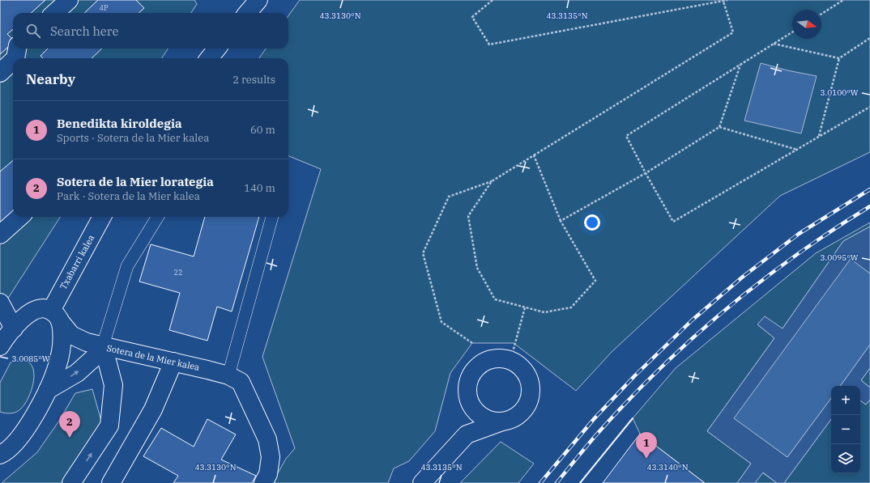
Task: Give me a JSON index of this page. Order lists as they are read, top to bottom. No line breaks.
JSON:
{"streets":{"street":["Txabarri kalea","Sotera de la Mier kalea"]},"house_numbers":["4P","22"],"north":"right","page":{"search":"Search here","heading":["Nearby","2 results"],"list":[{"mark":"1","name":"Benedikta kiroldegia","note":"Sports · Sotera de la Mier kalea","value":"60 m"},{"mark":"2","name":"Sotera de la Mier lorategia","note":"Park · Sotera de la Mier kalea","value":"140 m"}],"map_buttons":["+","−"],"pins":["2","1"]},"coordinates":["43.3130°N","43.3135°N","3.0100°W","3.0095°W","3.0085°W","43.3140°N"]}
